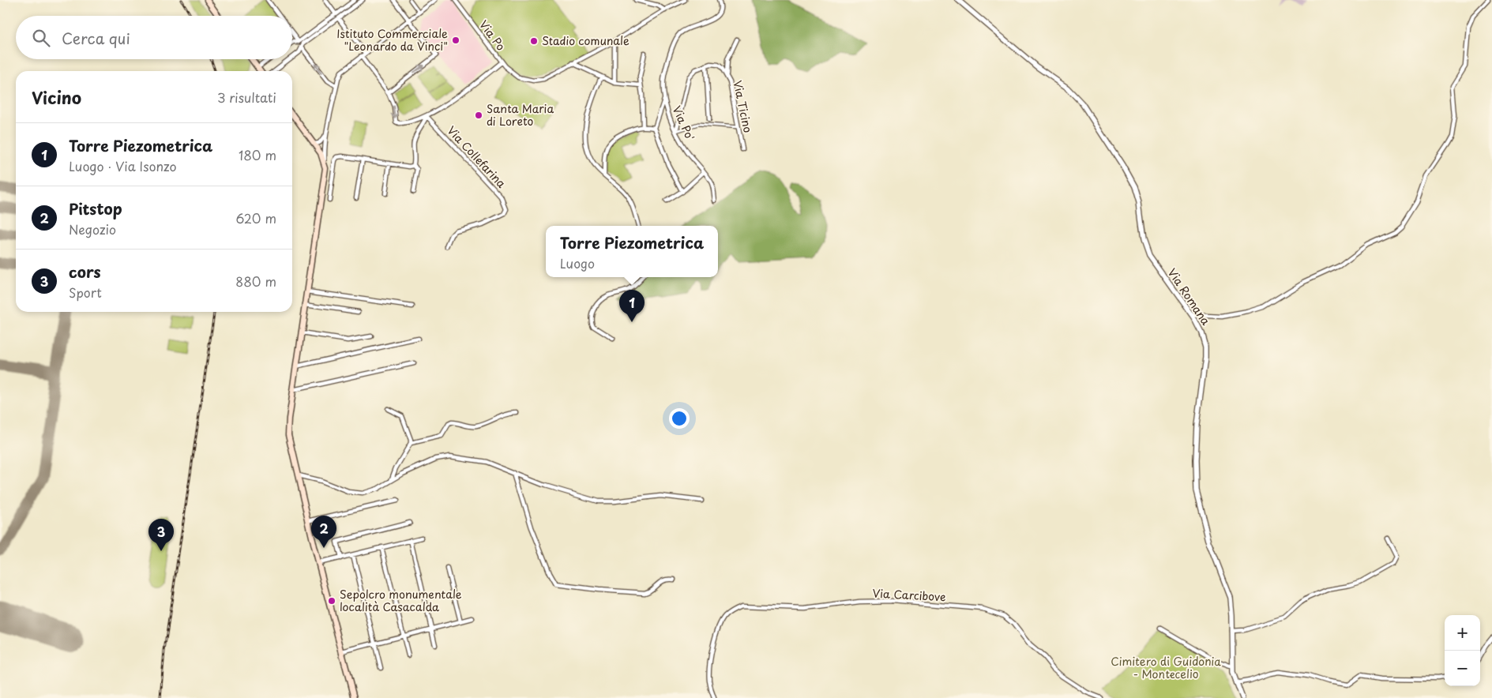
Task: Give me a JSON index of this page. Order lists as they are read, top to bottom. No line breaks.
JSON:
{"streets":{"street":["Via Po","Via Ticino","Via Po'","Via Collefarina","Via Romana","Via Carcibove"]},"parks":["Cimitero di Guidonia - Montecelio"],"places":["Istituto Commerciale \"Leonardo da Vinci\"","Stadio comunale","Santa Maria di Loreto","Sepolcro monumentale località Casacalda"],"page":{"search":"Cerca qui","heading":["Vicino","3 risultati"],"list":[{"mark":"1","name":"Torre Piezometrica","note":"Luogo · Via Isonzo","value":"180 m"},{"mark":"2","name":"Pitstop","note":"Negozio","value":"620 m"},{"mark":"3","name":"cors","note":"Sport","value":"880 m"}],"popup":["Torre Piezometrica","Luogo"],"pins":["1","2","3"],"map_buttons":["+","−"]}}
